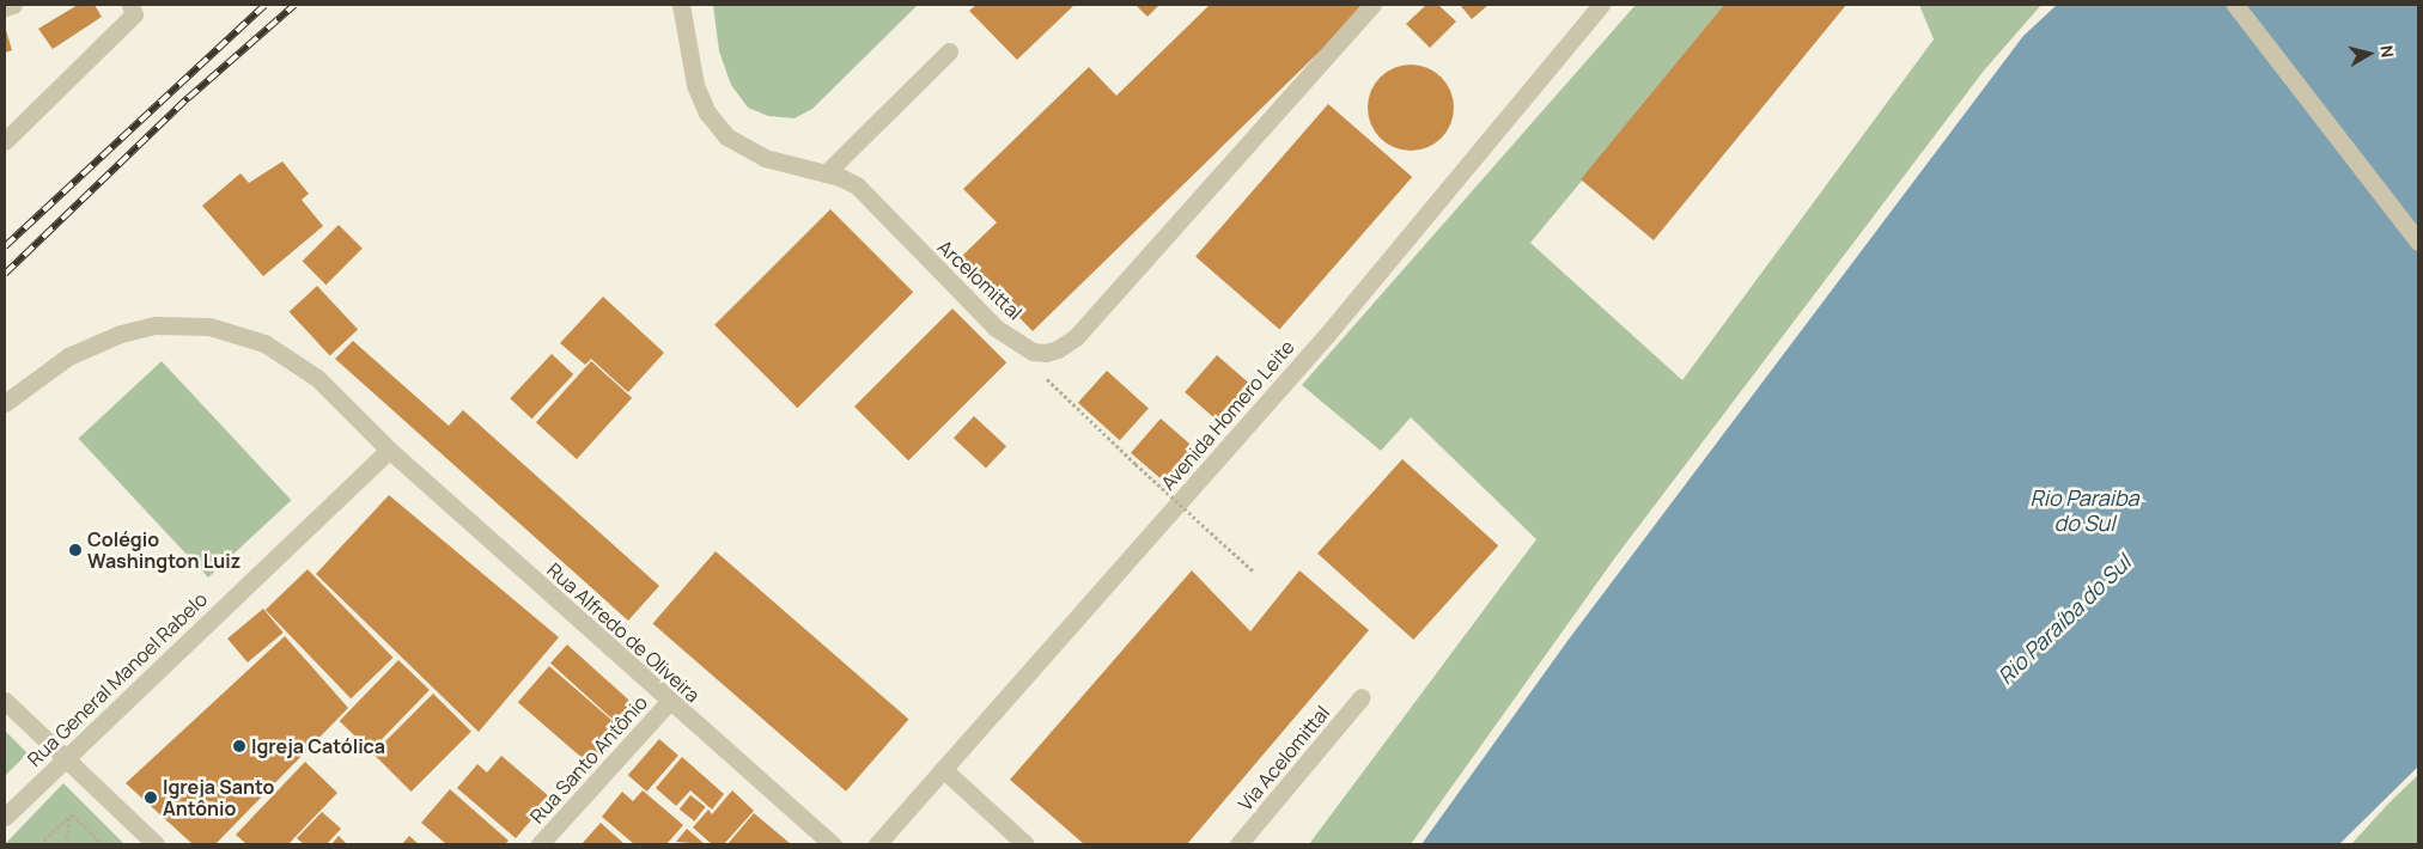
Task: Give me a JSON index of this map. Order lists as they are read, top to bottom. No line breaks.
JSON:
{"streets":{"street":["Arcelomittal","Avenida Homero Leite","Rua Alfredo de Oliveira","Rua General Manoel Rabelo","Via Acelomittal","Rua Santo Antônio"]},"crossings":[["Rua Alfredo de Oliveira","Rua General Manoel Rabelo"],["Rua Alfredo de Oliveira","Rua Santo Antônio"]],"water":["Rio Paraiba do Sul","Rio Paraíba do Sul"],"places":["Colégio Washington Luiz","Igreja Católica","Igreja Santo Antônio"],"north":"right"}
